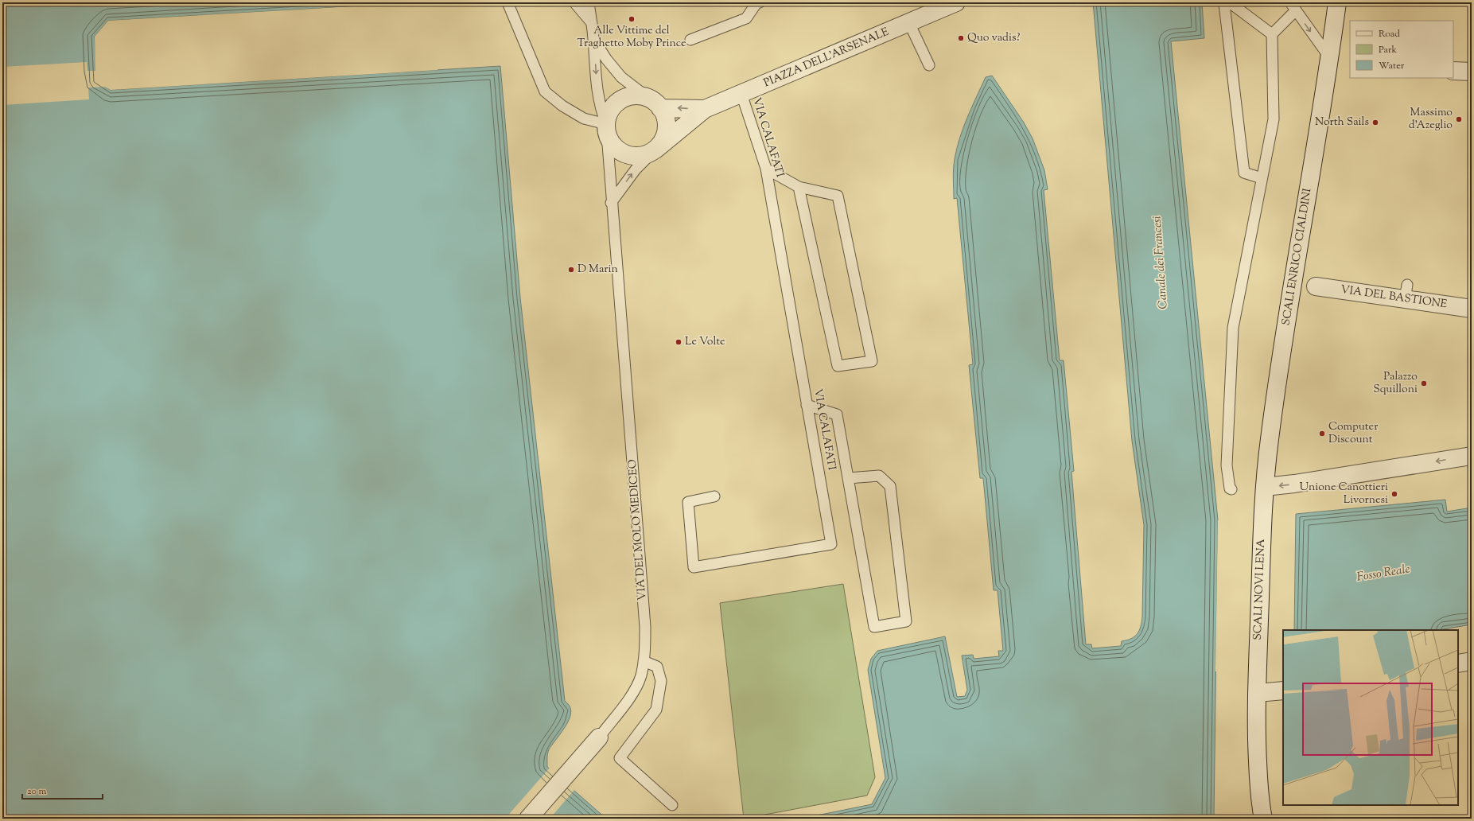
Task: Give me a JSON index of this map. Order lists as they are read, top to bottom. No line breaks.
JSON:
{"streets":{"street":["PIAZZA DELL'ARSENALE","SCALI ENRICO CIALDINI","VIA DEL BASTIONE","VIA DEL MOLO MEDICEO","SCALI NOVI LENA"],"lane":["VIA CALAFATI"]},"crossings":[["PIAZZA DELL'ARSENALE","VIA CALAFATI"],["PIAZZA DELL'ARSENALE","VIA DEL MOLO MEDICEO"],["SCALI ENRICO CIALDINI","SCALI NOVI LENA"]],"water":["Canale dei Francesi","Fosso Reale"],"places":["Alle Vittime del Traghetto Moby Prince","Quo vadis?","Massimo d’Azeglio","North Sails","D Marin","Le Volte","Palazzo Squilloni","Computer Discount","Unione Canottieri Livornesi"],"legend":["Road","Park","Water"],"scale_bar":"20 m"}
